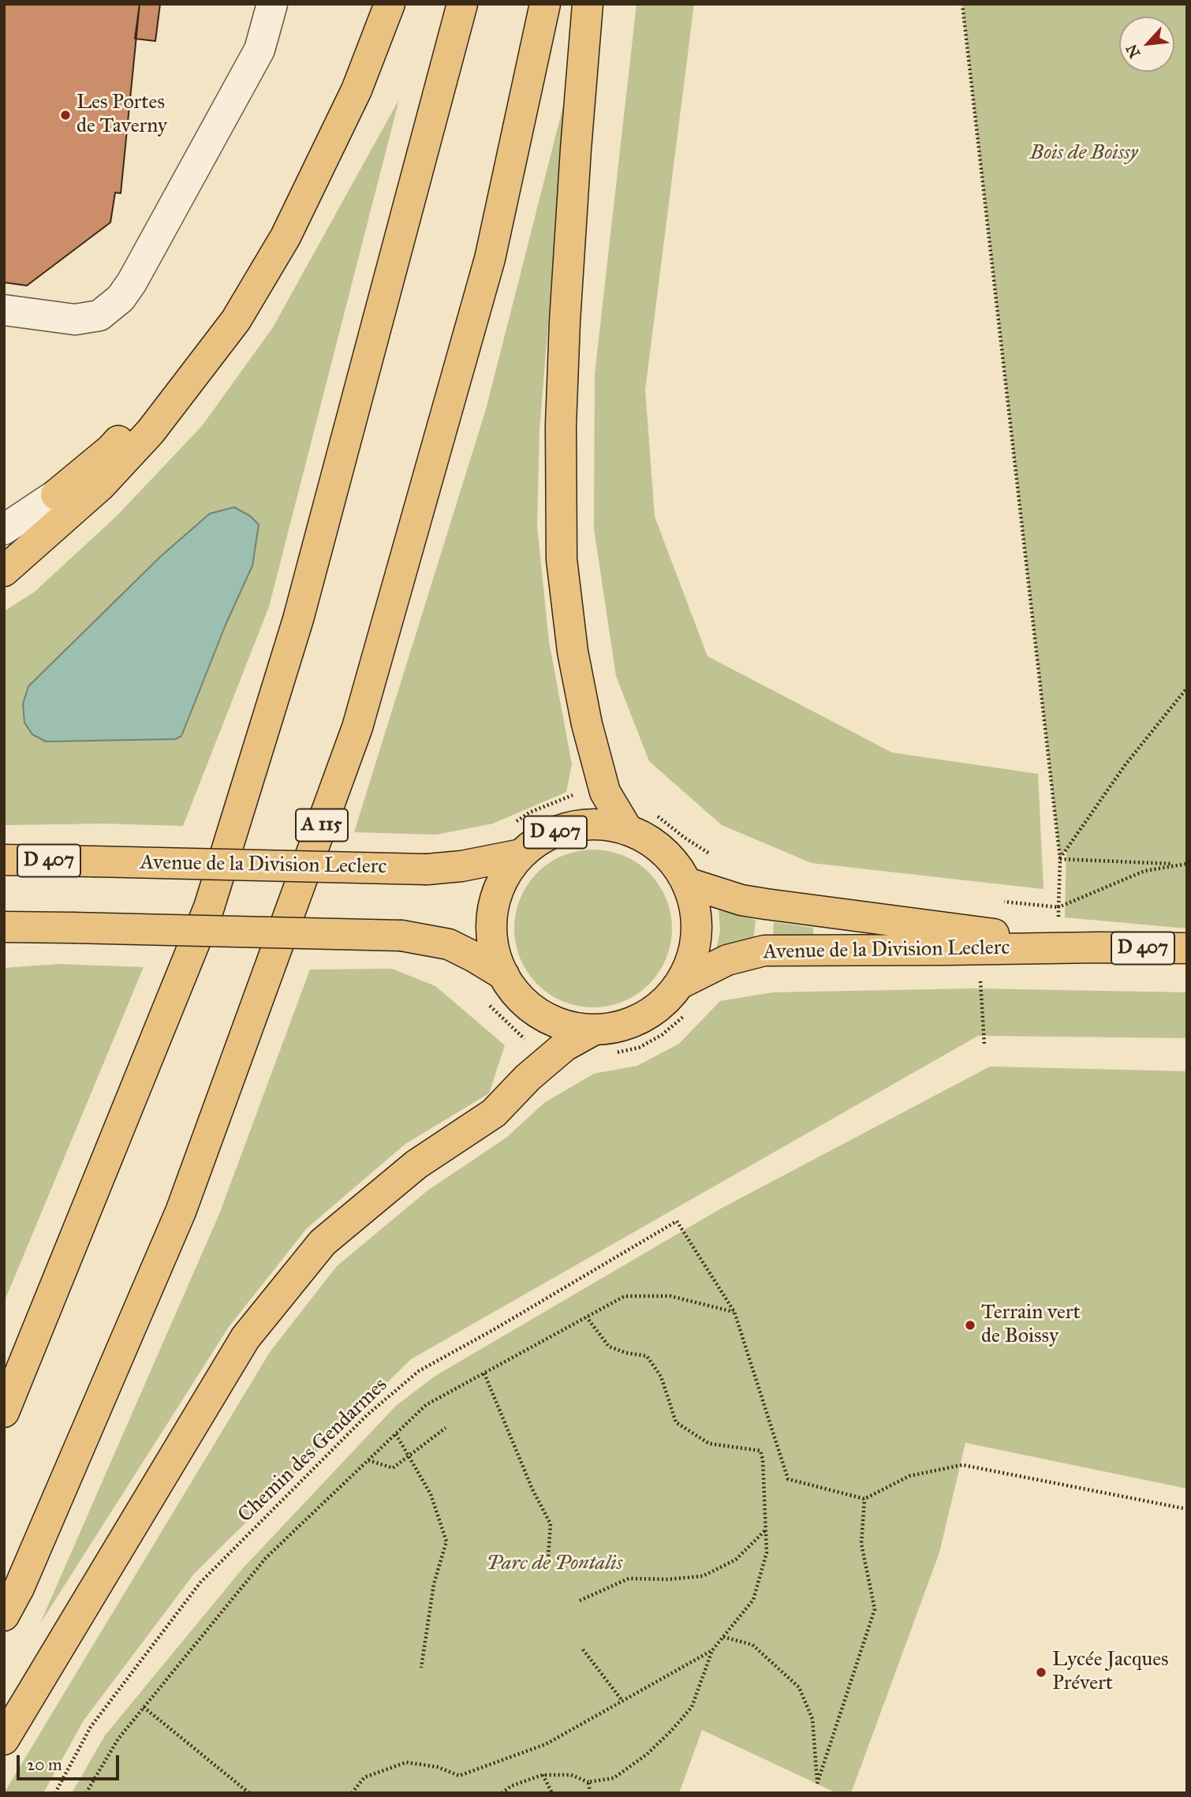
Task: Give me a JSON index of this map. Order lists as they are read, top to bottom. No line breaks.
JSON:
{"streets":{"main road":["A 115","D 407","Avenue de la Division Leclerc"],"path":["Chemin des Gendarmes"]},"crossings":[["D 407","Avenue de la Division Leclerc"]],"parks":["Bois de Boissy","Parc de Pontalis"],"places":["Les Portes de Taverny","Terrain vert de Boissy","Lycée Jacques Prévert"],"scale_bar":"20 m","north":"bottom left"}
